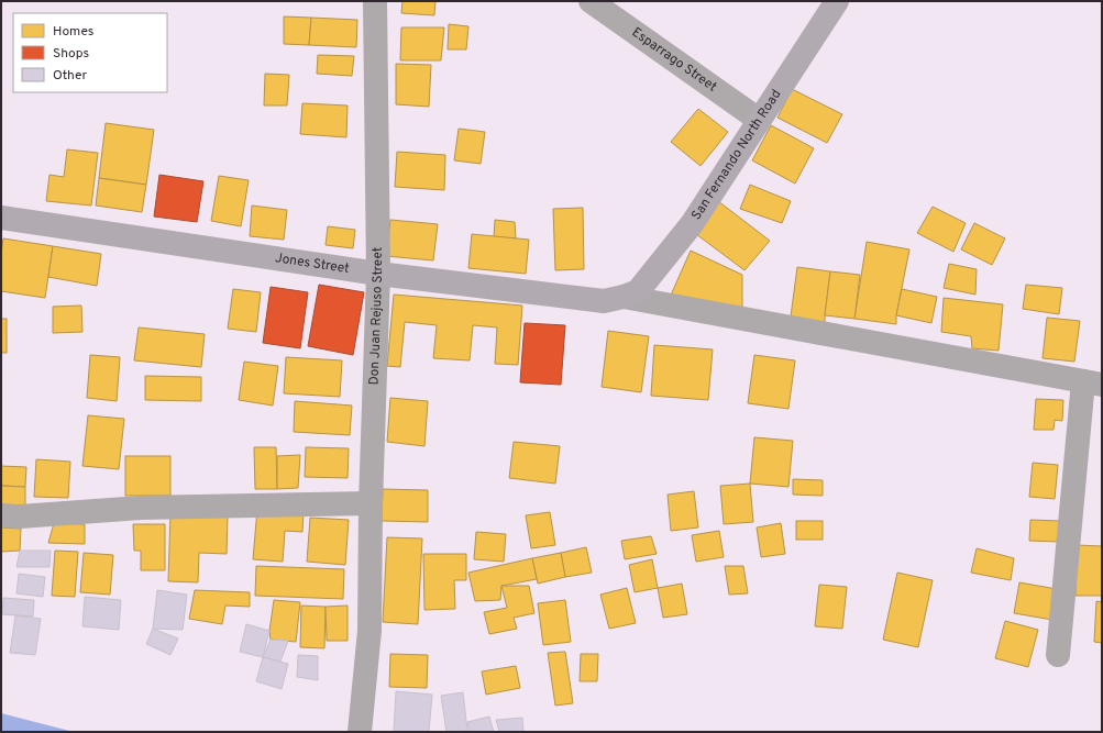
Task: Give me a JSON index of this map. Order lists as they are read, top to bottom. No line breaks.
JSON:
{"streets":{"main road":["San Fernando North Road","Jones Street"],"street":["Esparrago Street","Don Juan Rejuso Street"]},"crossings":[["Esparrago Street","San Fernando North Road"],["San Fernando North Road","Jones Street"],["Jones Street","Don Juan Rejuso Street"]],"legend":["Homes","Shops","Other"]}
